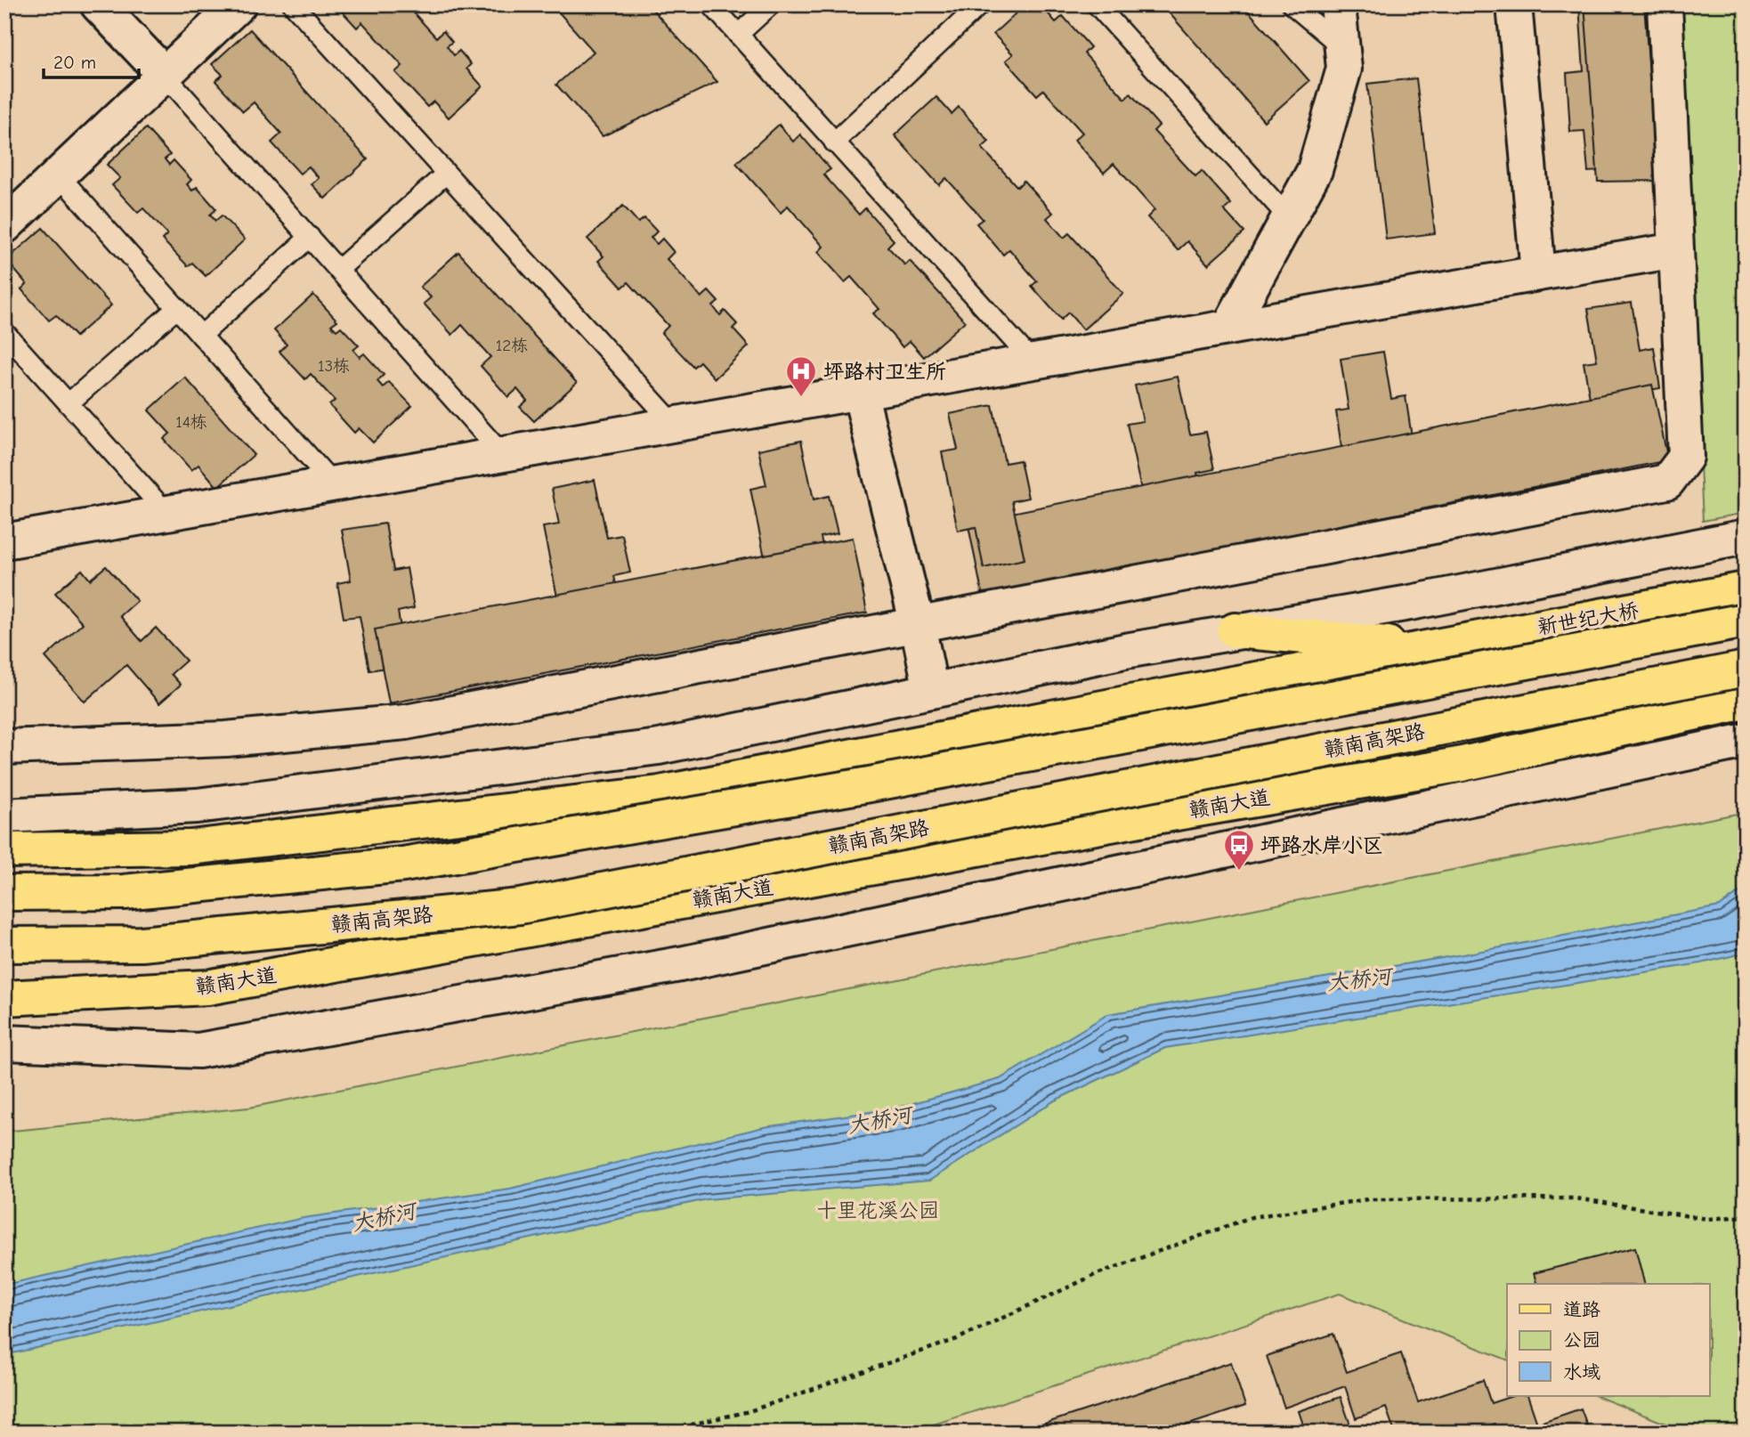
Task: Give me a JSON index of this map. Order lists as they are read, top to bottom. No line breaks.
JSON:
{"streets":{"main road":["新世纪大桥","赣南高架路","赣南大道"]},"water":["大桥河"],"parks":["十里花溪公园"],"places":{"hospital":["坪路村卫生所"],"bus stop":["坪路水岸小区"]},"house_numbers":["12栋","13栋","14栋"],"legend":["道路","公园","水域"],"scale_bar":"20 m"}
